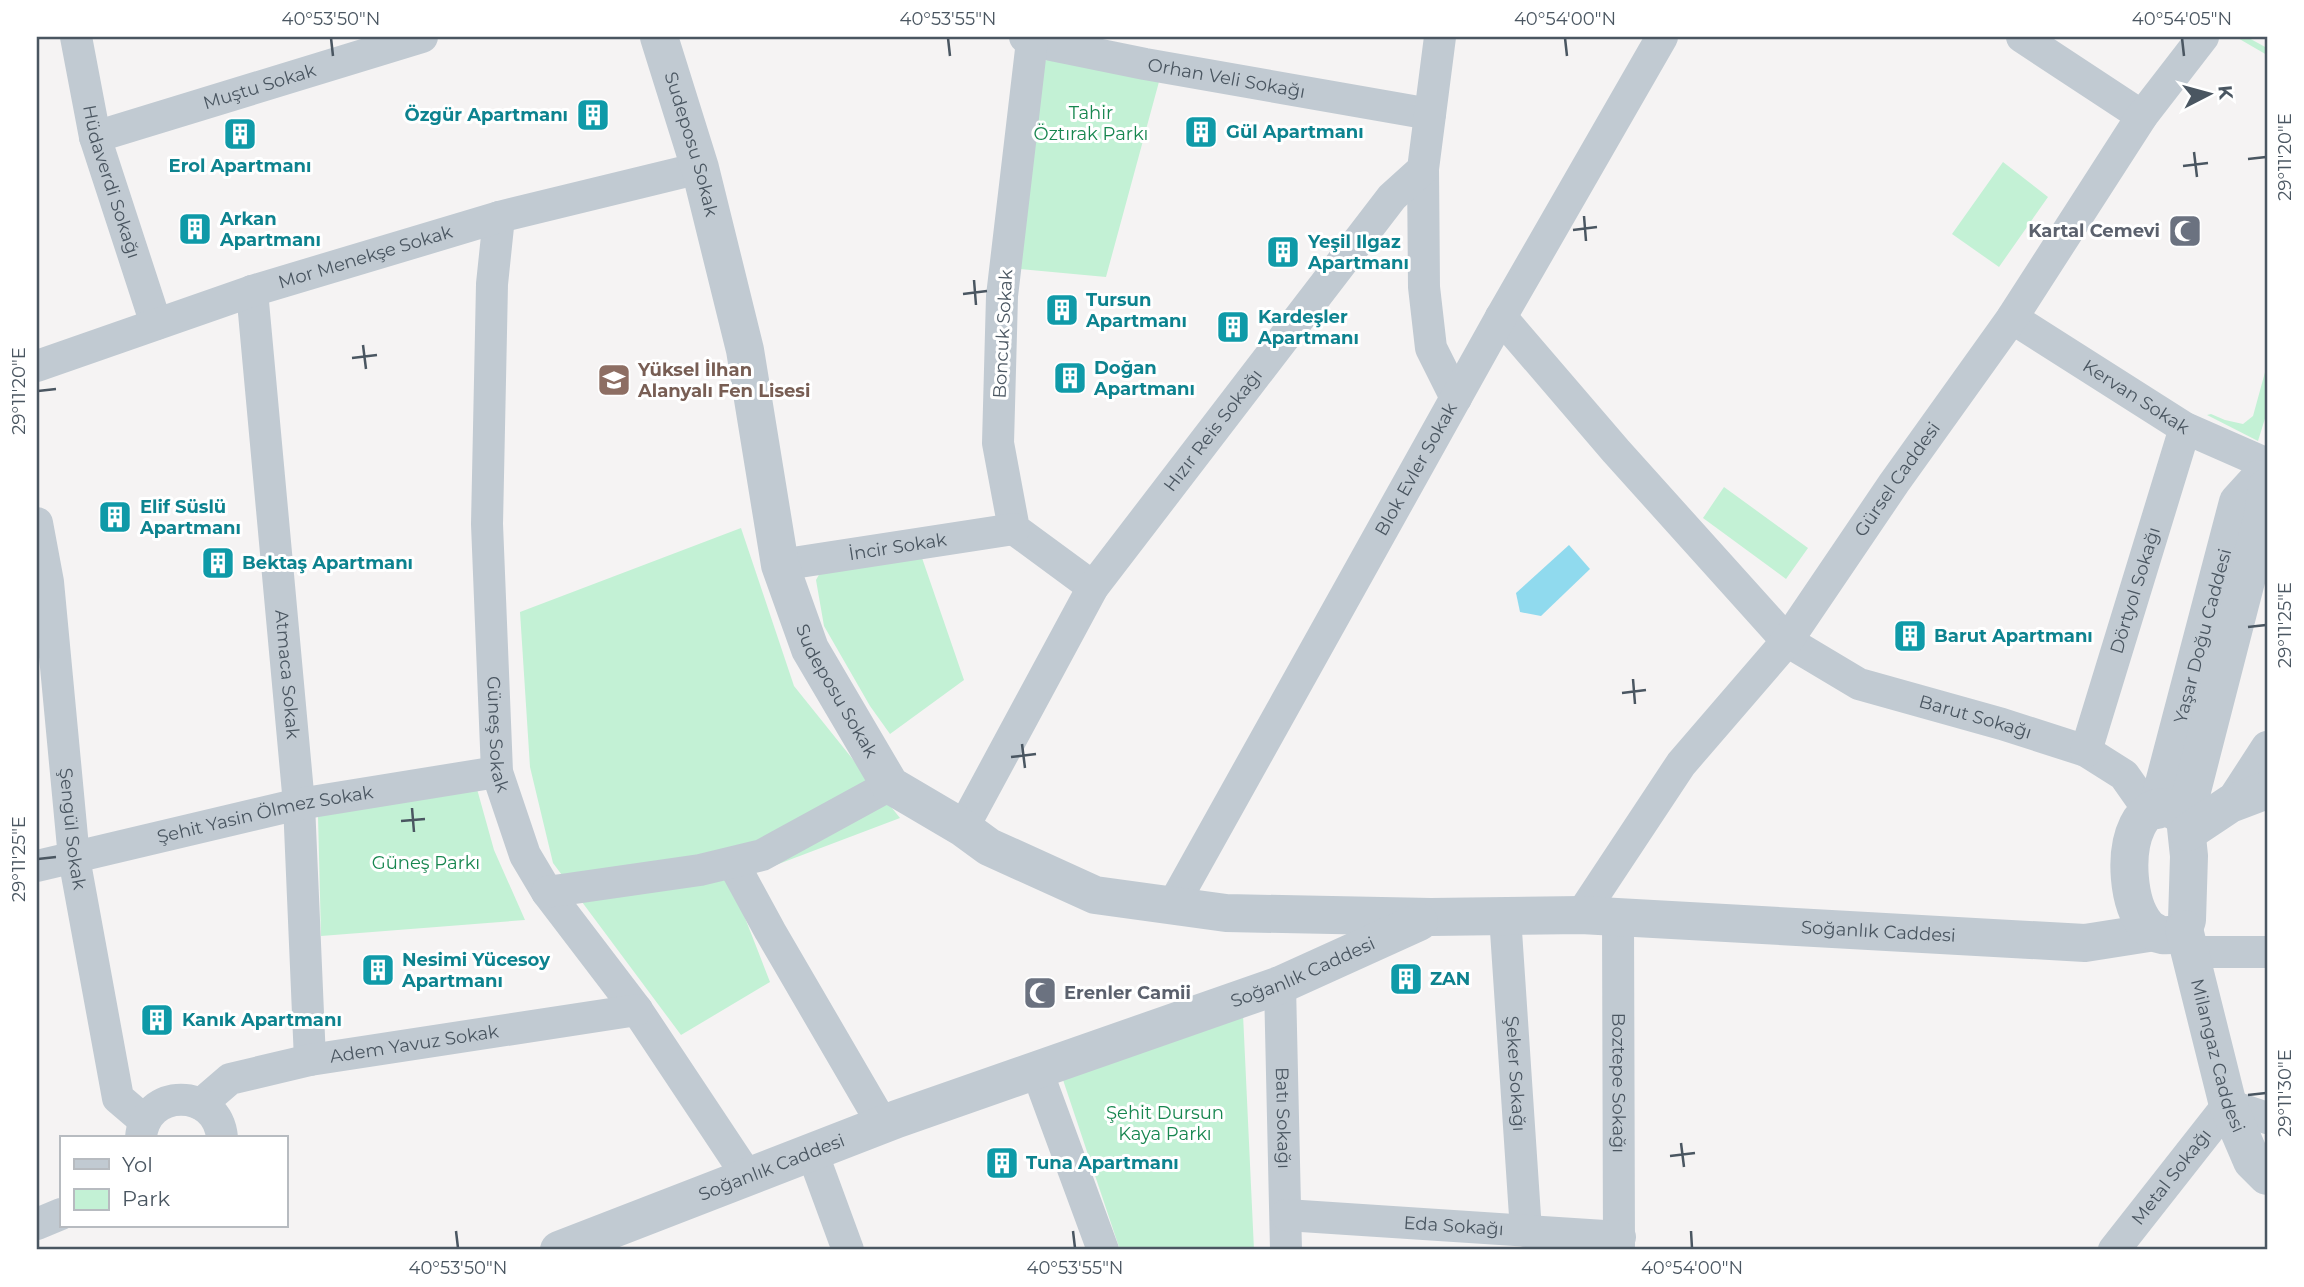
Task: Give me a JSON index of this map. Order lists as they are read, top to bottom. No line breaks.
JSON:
{"streets":{"street":["Orhan Veli Sokağı","Muştu Sokak","Sudeposu Sokak","Hüdaverdi Sokağı","Mor Menekşe Sokak","Boncuk Sokak","Kervan Sokak","Hızır Reis Sokağı","Blok Evler Sokak","Gürsel Caddesi","İncir Sokak","Dörtyol Sokağı","Yaşar Doğu Caddesi","Atmaca Sokak","Barut Sokağı","Güneş Sokak","Şehit Yasin Ölmez Sokak","Şengül Sokak","Soğanlık Caddesi","Adem Yavuz Sokak","Milangaz Caddesi","Şeker Sokağı","Boztepe Sokağı","Batı Sokağı","Metal Sokağı","Eda Sokağı"]},"crossings":[["Orhan Veli Sokağı","Boncuk Sokak"],["Muştu Sokak","Hüdaverdi Sokağı"],["Sudeposu Sokak","Mor Menekşe Sokak"],["Sudeposu Sokak","Hızır Reis Sokağı"],["Sudeposu Sokak","Blok Evler Sokak"],["Sudeposu Sokak","İncir Sokak"],["Sudeposu Sokak","Soğanlık Caddesi"],["Hüdaverdi Sokağı","Mor Menekşe Sokak"],["Mor Menekşe Sokak","Atmaca Sokak"],["Mor Menekşe Sokak","Güneş Sokak"],["Boncuk Sokak","İncir Sokak"],["Kervan Sokak","Gürsel Caddesi"],["Kervan Sokak","Dörtyol Sokağı"],["Blok Evler Sokak","Barut Sokağı"],["Gürsel Caddesi","Barut Sokağı"],["Gürsel Caddesi","Soğanlık Caddesi"],["Gürsel Caddesi","Boztepe Sokağı"],["Dörtyol Sokağı","Barut Sokağı"],["Yaşar Doğu Caddesi","Barut Sokağı"],["Yaşar Doğu Caddesi","Milangaz Caddesi"],["Atmaca Sokak","Şehit Yasin Ölmez Sokak"],["Atmaca Sokak","Adem Yavuz Sokak"],["Barut Sokağı","Milangaz Caddesi"],["Güneş Sokak","Şehit Yasin Ölmez Sokak"],["Güneş Sokak","Soğanlık Caddesi"],["Güneş Sokak","Adem Yavuz Sokak"],["Şehit Yasin Ölmez Sokak","Şengül Sokak"],["Soğanlık Caddesi","Milangaz Caddesi"],["Soğanlık Caddesi","Şeker Sokağı"],["Soğanlık Caddesi","Boztepe Sokağı"],["Soğanlık Caddesi","Batı Sokağı"],["Milangaz Caddesi","Metal Sokağı"],["Şeker Sokağı","Eda Sokağı"],["Boztepe Sokağı","Eda Sokağı"],["Batı Sokağı","Eda Sokağı"]],"parks":["Tahir Öztırak Parkı","Güneş Parkı","Şehit Dursun Kaya Parkı"],"places":{"building":["Özgür Apartmanı","Gül Apartmanı","Erol Apartmanı","Arkan Apartmanı","Yeşil Ilgaz Apartmanı","Tursun Apartmanı","Kardeşler Apartmanı","Doğan Apartmanı","Elif Süslü Apartmanı","Bektaş Apartmanı","Barut Apartmanı","Nesimi Yücesoy Apartmanı","ZAN","Kanık Apartmanı","Tuna Apartmanı"],"mosque":["Kartal Cemevi","Erenler Camii"],"school or university":["Yüksel İlhan Alanyalı Fen Lisesi"]},"legend":["Yol","Park"],"north":"right","coordinates":["40°53'50\"N","40°53'55\"N","40°54'00\"N","40°54'05\"N","29°11'20\"E","29°11'25\"E","29°11'30\"E"]}
